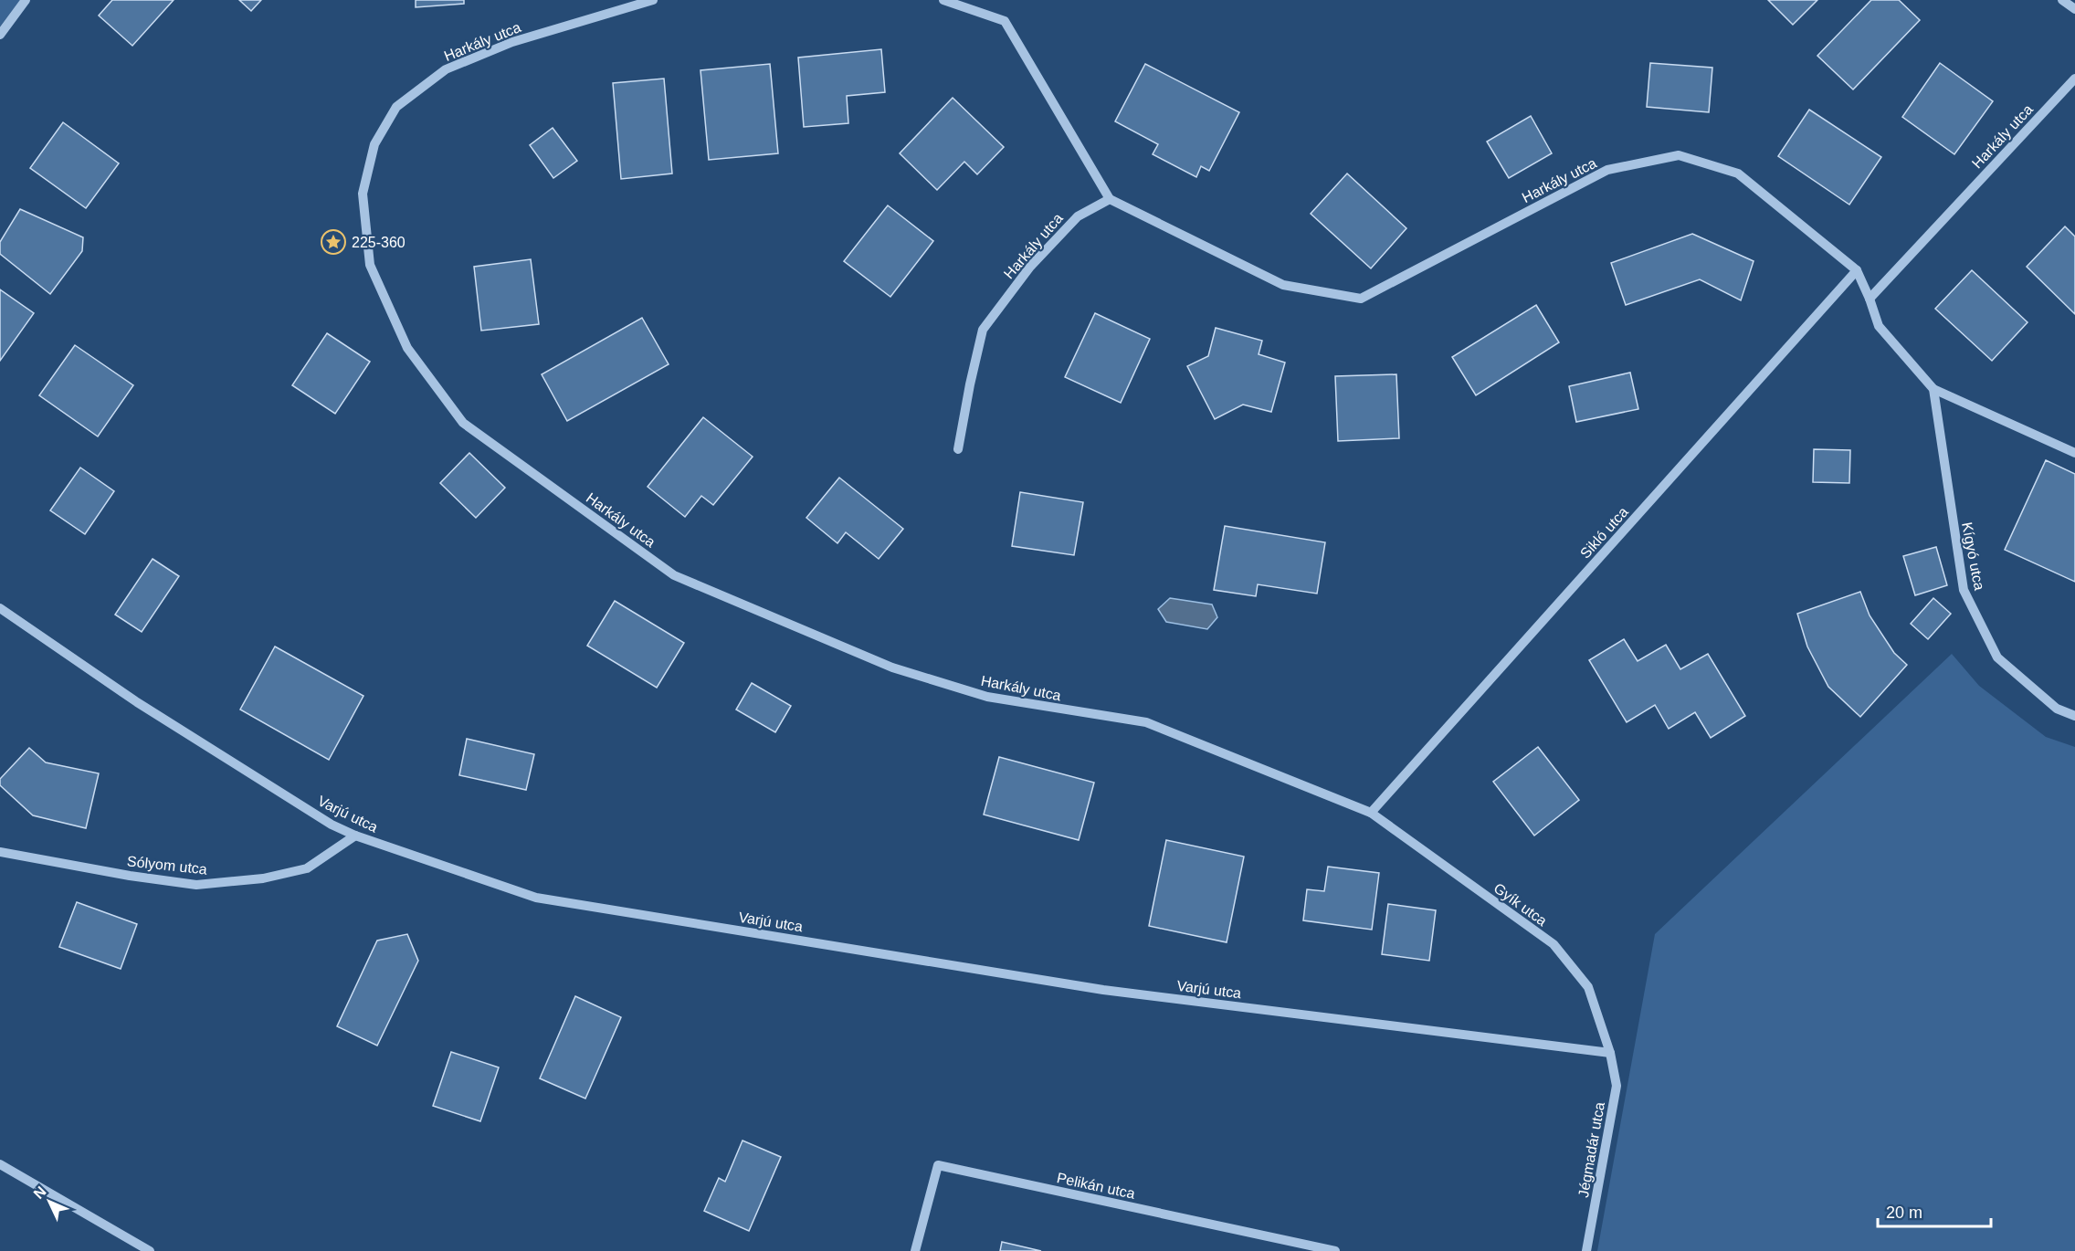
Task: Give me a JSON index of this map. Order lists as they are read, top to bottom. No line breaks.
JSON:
{"streets":{"street":["Harkály utca","Sikló utca","Kígyó utca","Varjú utca","Sólyom utca","Gyík utca","Jégmadár utca","Pelikán utca"]},"crossings":[["Harkály utca","Sikló utca"],["Harkály utca","Gyík utca"],["Sikló utca","Gyík utca"],["Varjú utca","Sólyom utca"],["Varjú utca","Gyík utca"],["Varjú utca","Jégmadár utca"],["Gyík utca","Jégmadár utca"]],"places":{"place":["225-360"]},"scale_bar":"20 m","north":"top left"}
